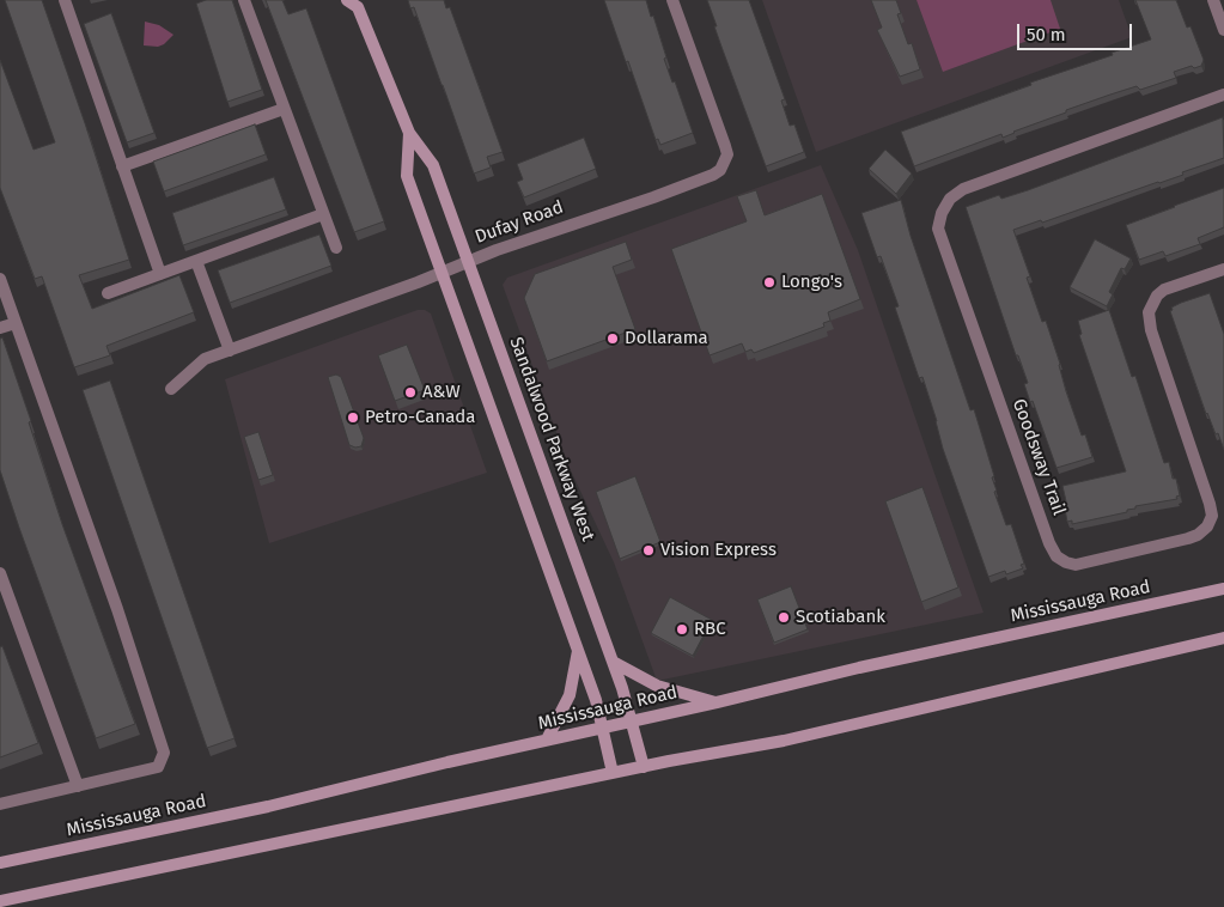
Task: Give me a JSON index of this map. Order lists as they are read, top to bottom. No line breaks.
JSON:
{"streets":{"main road":["Sandalwood Parkway West","Mississauga Road"],"street":["Dufay Road","Goodsway Trail"]},"crossings":[["Dufay Road","Sandalwood Parkway West"],["Sandalwood Parkway West","Mississauga Road"]],"places":["Longo's","Dollarama","A&W","Petro-Canada","Vision Express","Scotiabank","RBC"],"scale_bar":"50 m"}
